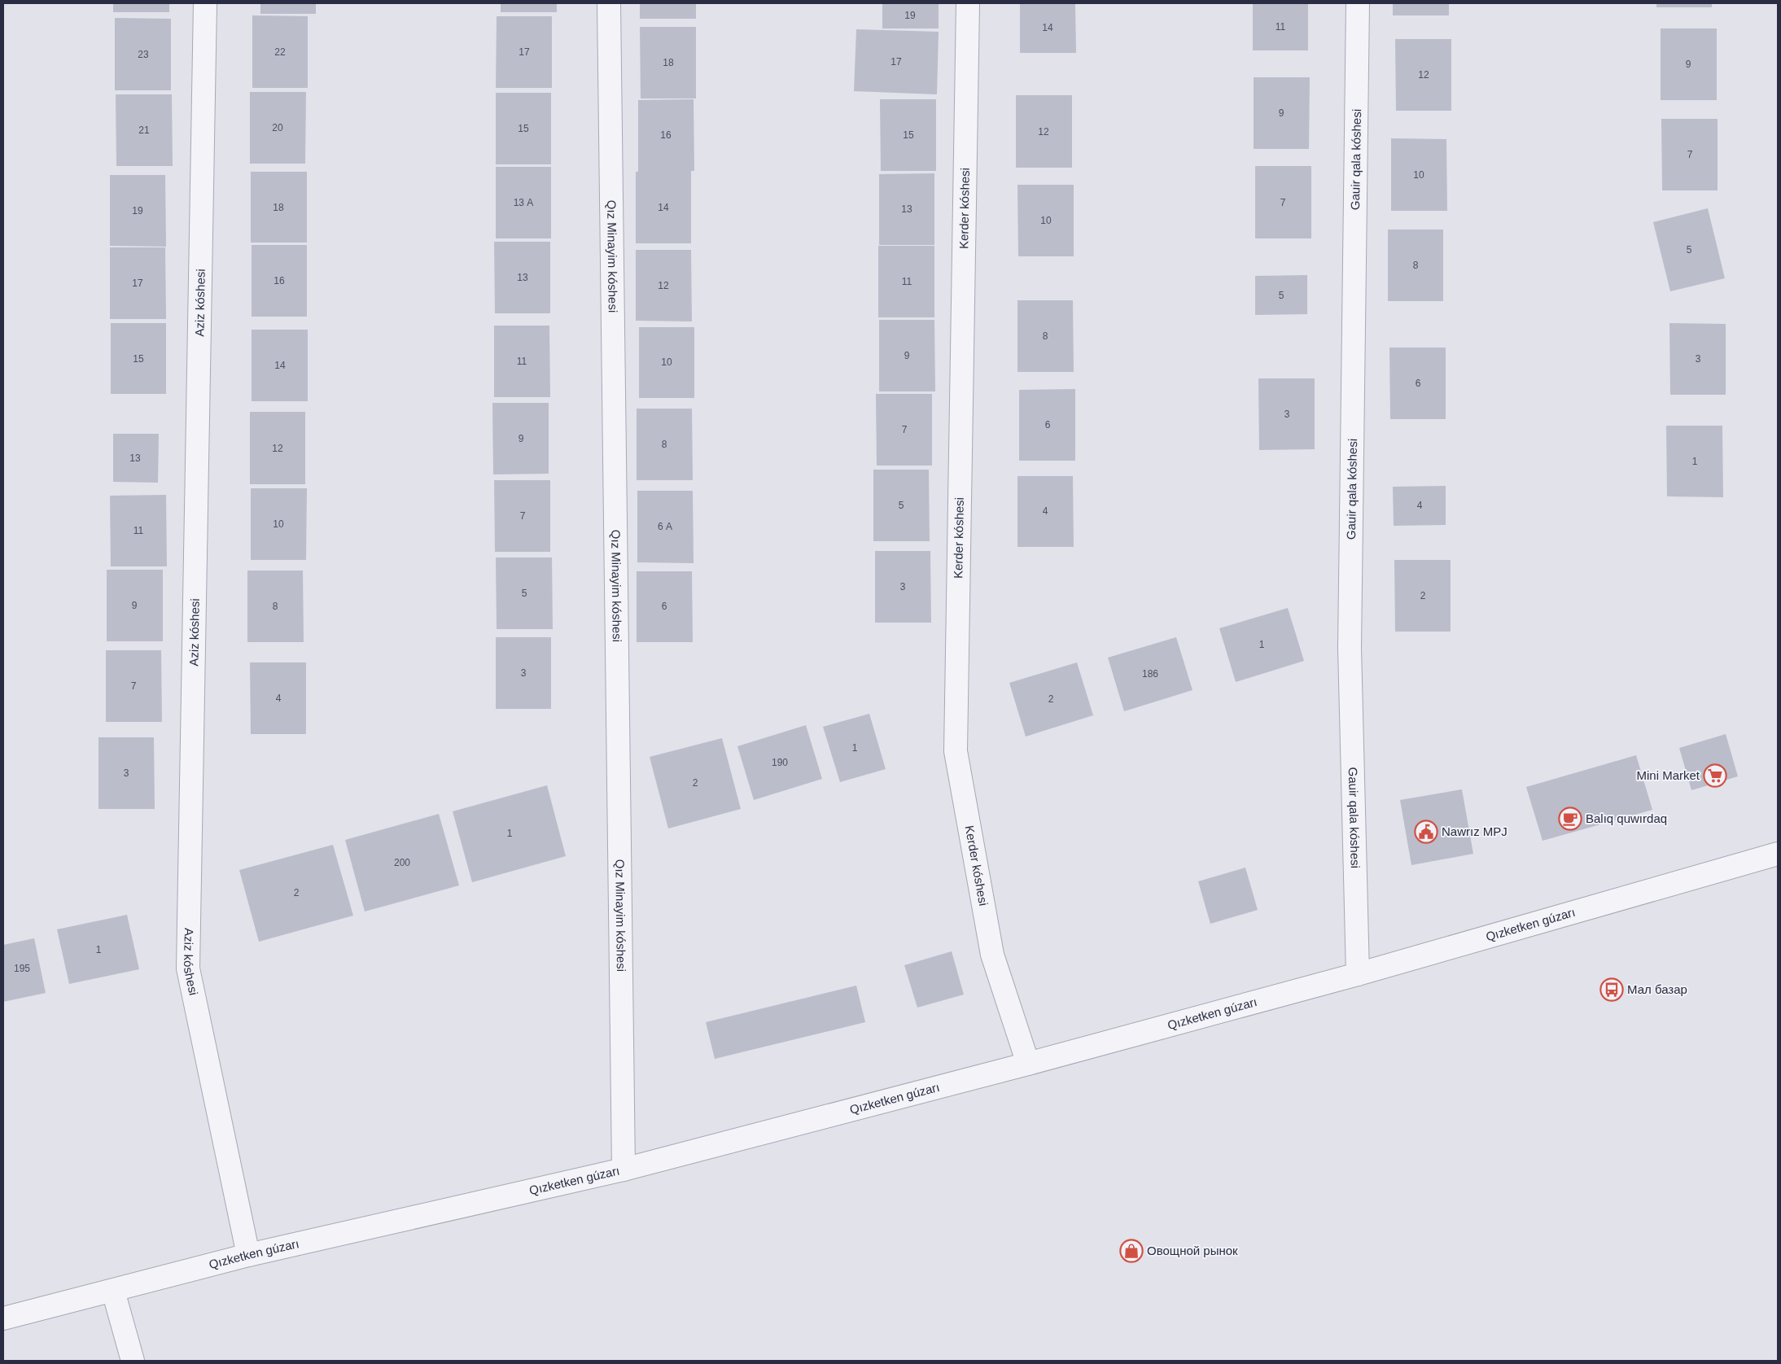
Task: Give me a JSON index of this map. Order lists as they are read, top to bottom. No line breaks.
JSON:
{"streets":{"street":["Gauir qala kóshesi","Kerder kóshesi","Qız Minayim kóshesi","Aziz kóshesi","Qızketken gúzarı"]},"crossings":[["Gauir qala kóshesi","Qızketken gúzarı"],["Kerder kóshesi","Qızketken gúzarı"],["Qız Minayim kóshesi","Qızketken gúzarı"],["Aziz kóshesi","Qızketken gúzarı"]],"places":{"supermarket":["Mini Market"],"cafe":["Balıq quwırdaq"],"public building":["Nawrız MPJ"],"bus stop":["Мал базар"],"shop":["Овощной рынок"]},"house_numbers":["19","11","14","22","17","23","17","18","9","12","9","20","15","21","12","16","15","7","10","13 А","7","18","14","13","19","10","5","8","13","16","11","17","12","5","8","9","15","3","11","10","14","6","3","6","7","9","8","12","13","1","5","4","4","7","10","6 А","11","3","5","2","9","8","6","1","3","186","7","4","2","1","190","3","2","1","200","2","1","195"]}
